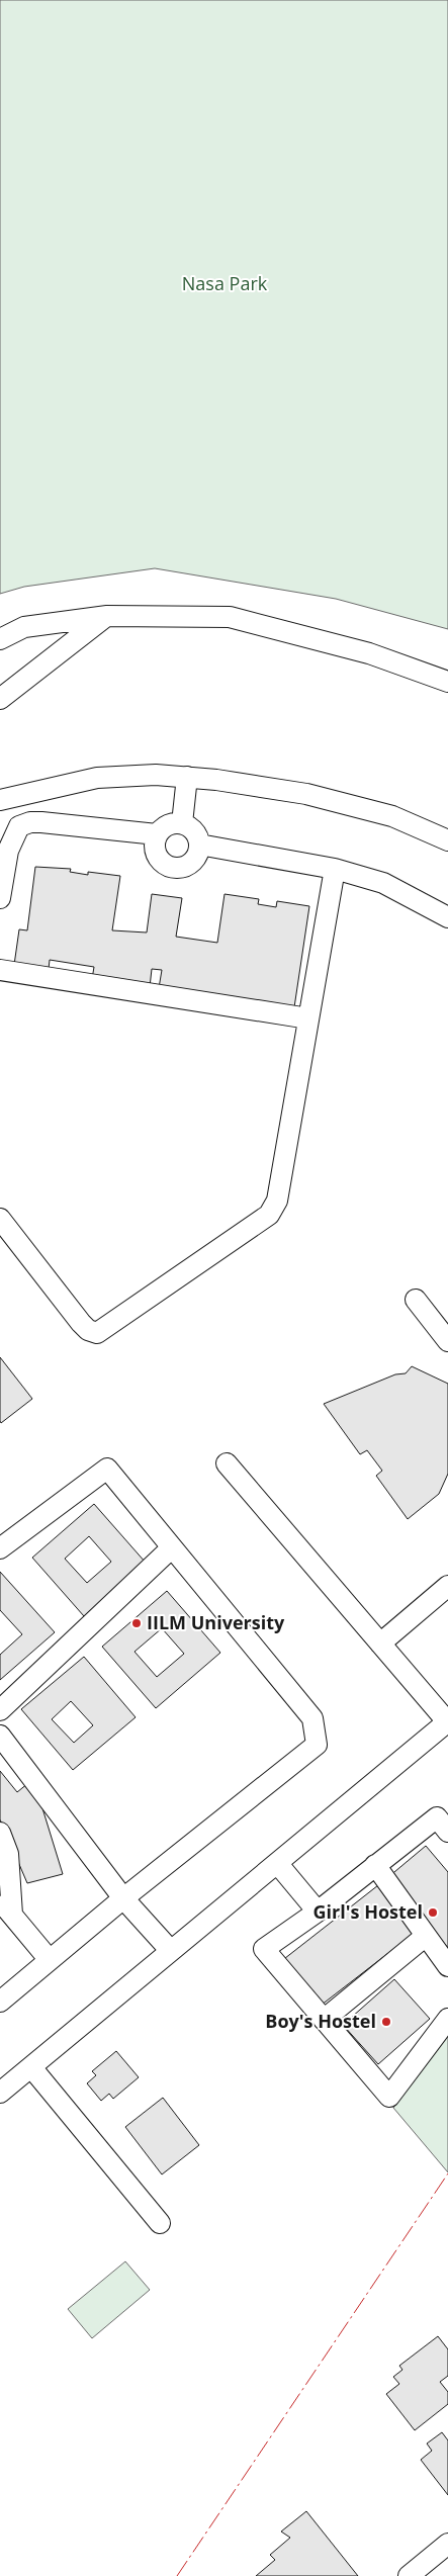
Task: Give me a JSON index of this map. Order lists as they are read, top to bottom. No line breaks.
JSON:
{"parks":["Nasa Park"],"places":["IILM University","Girl's Hostel","Boy's Hostel"]}
